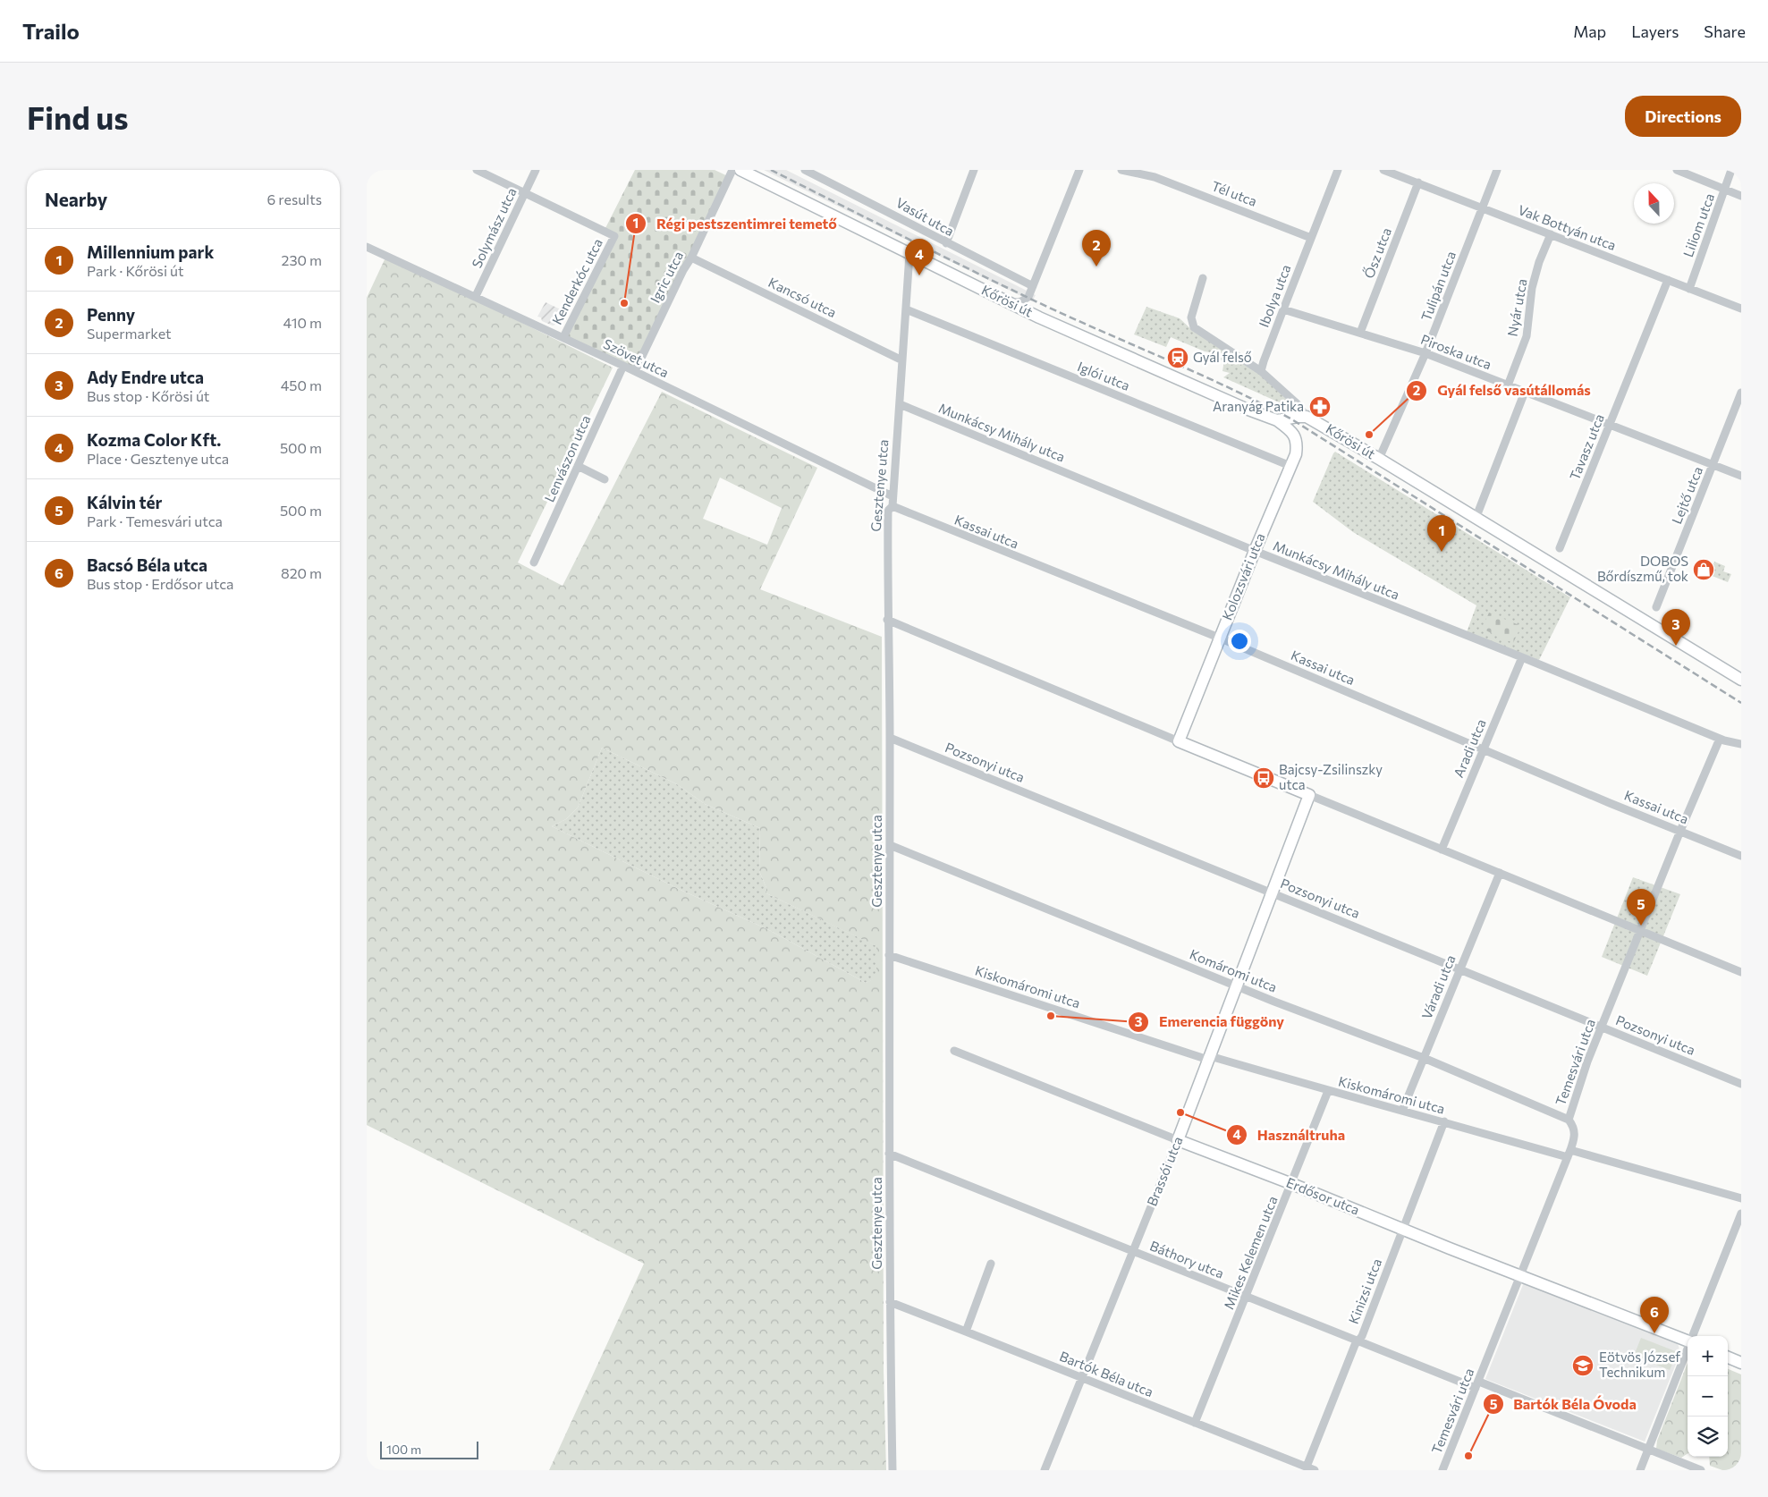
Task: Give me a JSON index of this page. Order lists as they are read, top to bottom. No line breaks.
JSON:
{"streets":{"street":["Tél utca","Vasút utca","Liliom utca","Solymász utca","Vak Bottyán utca","Ősz utca","Igric utca","Kenderkóc utca","Tulipán utca","Ibolya utca","Kancsó utca","Kőrösi út","Nyár utca","Piroska utca","Szövet utca","Iglói utca","Munkácsy Mihály utca","Tavasz utca","Lenvászon utca","Gesztenye utca","Lejtő utca","Kassai utca","Kolozsvári utca","Aradi utca","Pozsonyi utca","Komáromi utca","Kiskomáromi utca","Váradi utca","Temesvári utca","Brassói utca","Erdősor utca","Mikes Kelemen utca","Báthory utca","Kinizsi utca","Bartók Béla utca"]},"crossings":[["Tél utca","Ibolya utca"],["Liliom utca","Vak Bottyán utca"],["Solymász utca","Kenderkóc utca"],["Solymász utca","Szövet utca"],["Vak Bottyán utca","Ősz utca"],["Vak Bottyán utca","Tulipán utca"],["Vak Bottyán utca","Nyár utca"],["Vak Bottyán utca","Tavasz utca"],["Ősz utca","Piroska utca"],["Igric utca","Kancsó utca"],["Igric utca","Szövet utca"],["Kenderkóc utca","Szövet utca"],["Tulipán utca","Kőrösi út"],["Tulipán utca","Piroska utca"],["Ibolya utca","Piroska utca"],["Kancsó utca","Gesztenye utca"],["Kőrösi út","Gesztenye utca"],["Kőrösi út","Kolozsvári utca"],["Nyár utca","Piroska utca"],["Piroska utca","Tavasz utca"],["Piroska utca","Lejtő utca"],["Szövet utca","Lenvászon utca"],["Szövet utca","Gesztenye utca"],["Iglói utca","Gesztenye utca"],["Iglói utca","Kolozsvári utca"],["Munkácsy Mihály utca","Gesztenye utca"],["Munkácsy Mihály utca","Kolozsvári utca"],["Munkácsy Mihály utca","Aradi utca"],["Munkácsy Mihály utca","Temesvári utca"],["Gesztenye utca","Kassai utca"],["Gesztenye utca","Pozsonyi utca"],["Gesztenye utca","Komáromi utca"],["Gesztenye utca","Kiskomáromi utca"],["Gesztenye utca","Báthory utca"],["Gesztenye utca","Bartók Béla utca"],["Kassai utca","Kolozsvári utca"],["Kassai utca","Aradi utca"],["Kassai utca","Temesvári utca"],["Pozsonyi utca","Váradi utca"],["Pozsonyi utca","Temesvári utca"],["Pozsonyi utca","Brassói utca"],["Komáromi utca","Váradi utca"],["Komáromi utca","Temesvári utca"],["Komáromi utca","Brassói utca"],["Kiskomáromi utca","Váradi utca"],["Kiskomáromi utca","Temesvári utca"],["Kiskomáromi utca","Brassói utca"],["Kiskomáromi utca","Mikes Kelemen utca"],["Kiskomáromi utca","Kinizsi utca"],["Temesvári utca","Erdősor utca"],["Temesvári utca","Báthory utca"],["Brassói utca","Erdősor utca"],["Brassói utca","Báthory utca"],["Brassói utca","Bartók Béla utca"],["Erdősor utca","Mikes Kelemen utca"],["Erdősor utca","Kinizsi utca"],["Mikes Kelemen utca","Báthory utca"],["Mikes Kelemen utca","Bartók Béla utca"],["Báthory utca","Kinizsi utca"],["Kinizsi utca","Bartók Béla utca"]],"places":{"other":["Régi pestszentimrei temető","Gyál felső vasútállomás","Emerencia függöny","Használtruha","Bartók Béla Óvoda"],"station":["Gyál felső"],"pharmacy":["Aranyág Patika"],"shop":["DOBOS Bőrdíszmű, tok"],"bus stop":["Bajcsy-Zsilinszky utca"],"school or university":["Eötvös József Technikum"]},"scale_bar":"100 m","north":"top","page":{"header":"Trailo","nav":["Map","Layers","Share"],"buttons":"Directions","title":"Find us","heading":["Nearby","6 results"],"list":[{"mark":"1","name":"Millennium park","note":"Park · Kőrösi út","value":"230 m"},{"mark":"2","name":"Penny","note":"Supermarket","value":"410 m"},{"mark":"3","name":"Ady Endre utca","note":"Bus stop · Kőrösi út","value":"450 m"},{"mark":"4","name":"Kozma Color Kft.","note":"Place · Gesztenye utca","value":"500 m"},{"mark":"5","name":"Kálvin tér","note":"Park · Temesvári utca","value":"500 m"},{"mark":"6","name":"Bacsó Béla utca","note":"Bus stop · Erdősor utca","value":"820 m"}],"pins":["2","4","1","3","5","6"],"map_buttons":["+","−"],"scale":"100 m"}}
